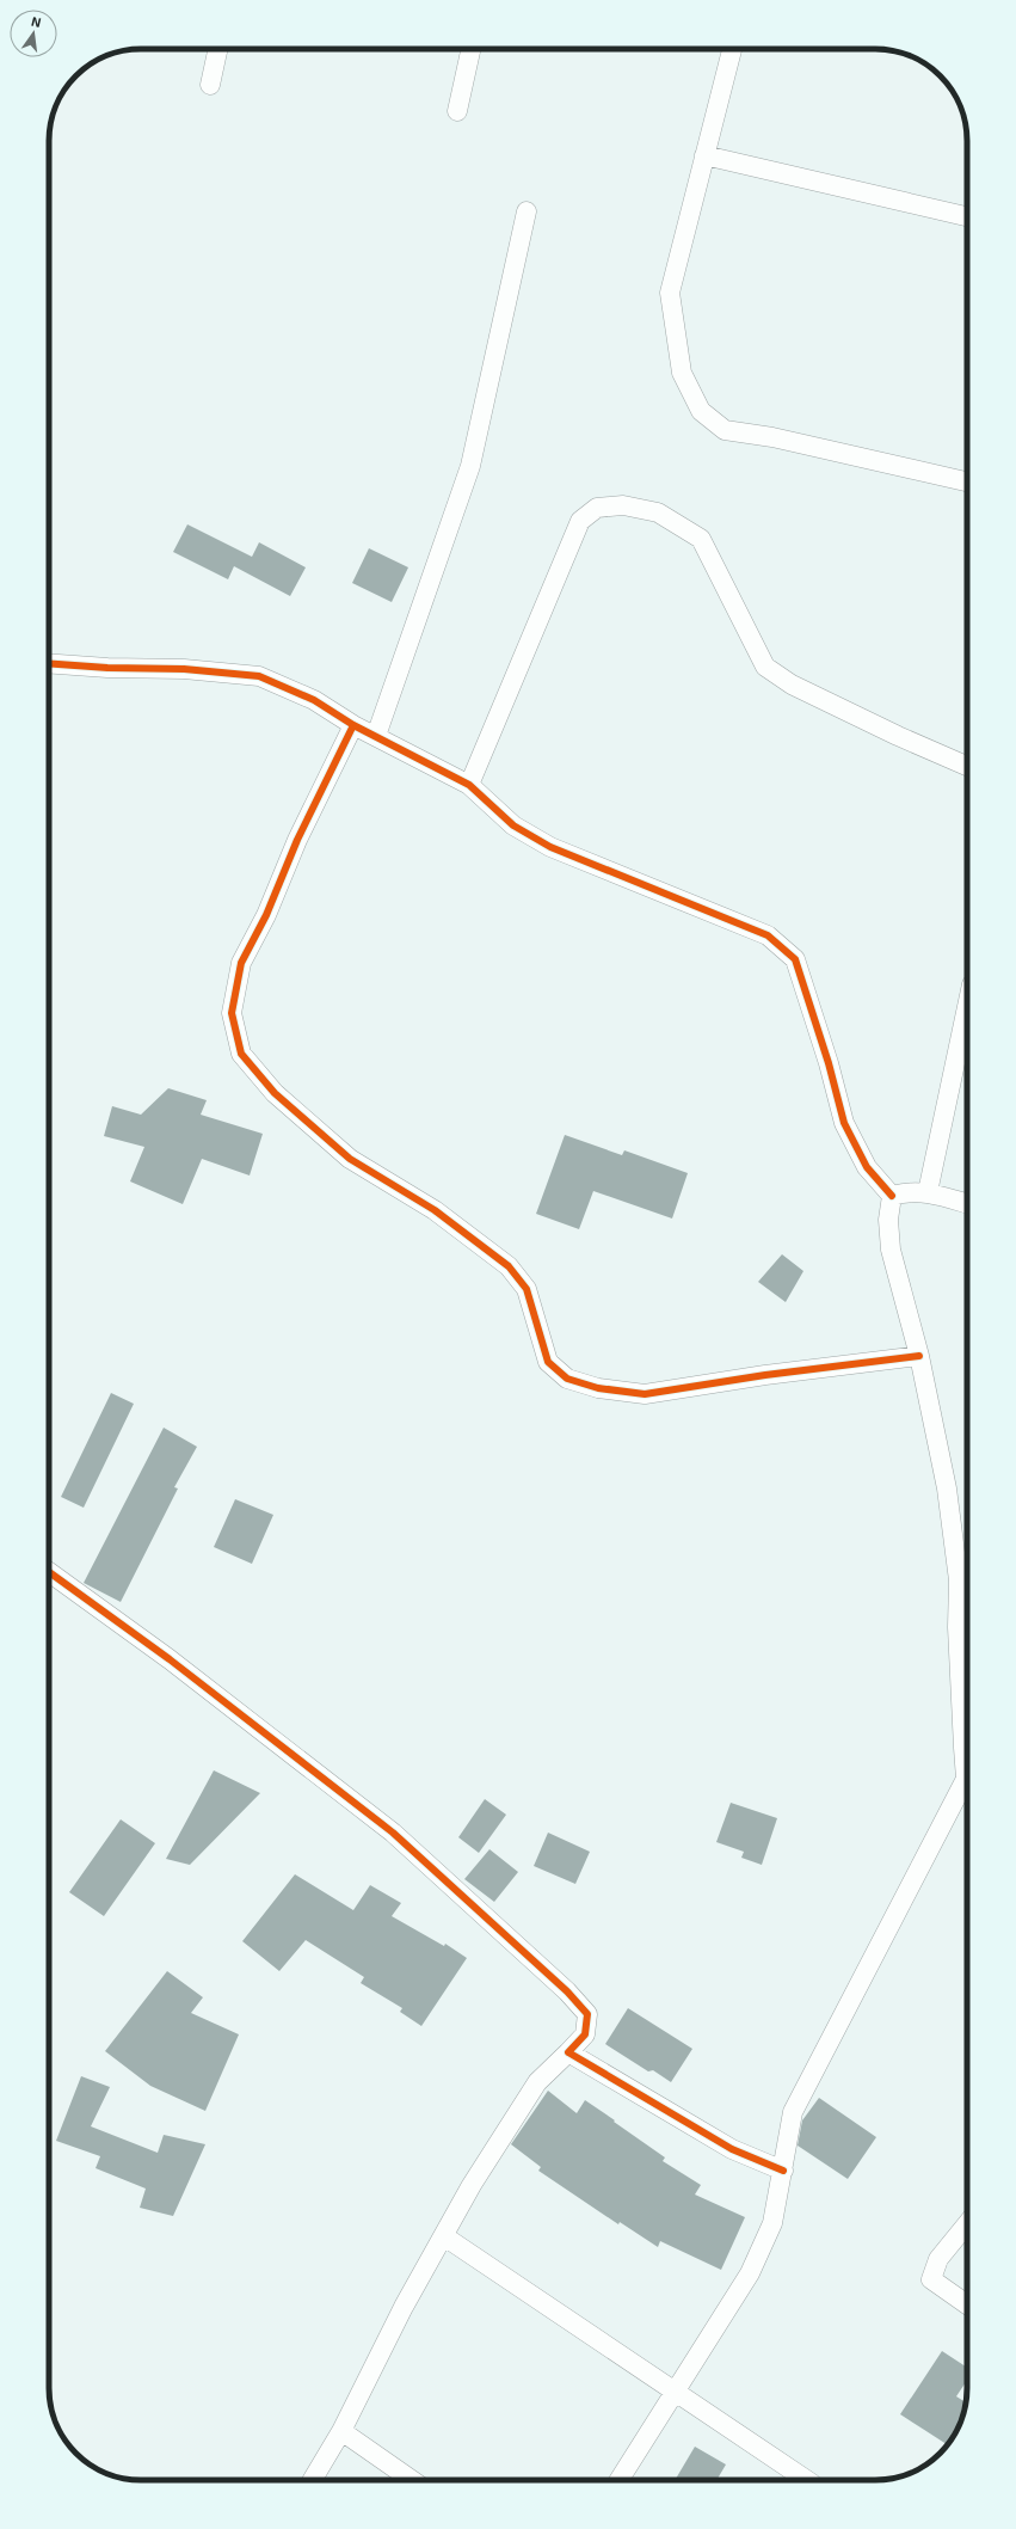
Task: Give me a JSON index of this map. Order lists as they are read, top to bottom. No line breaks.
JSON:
{"north":"top"}
